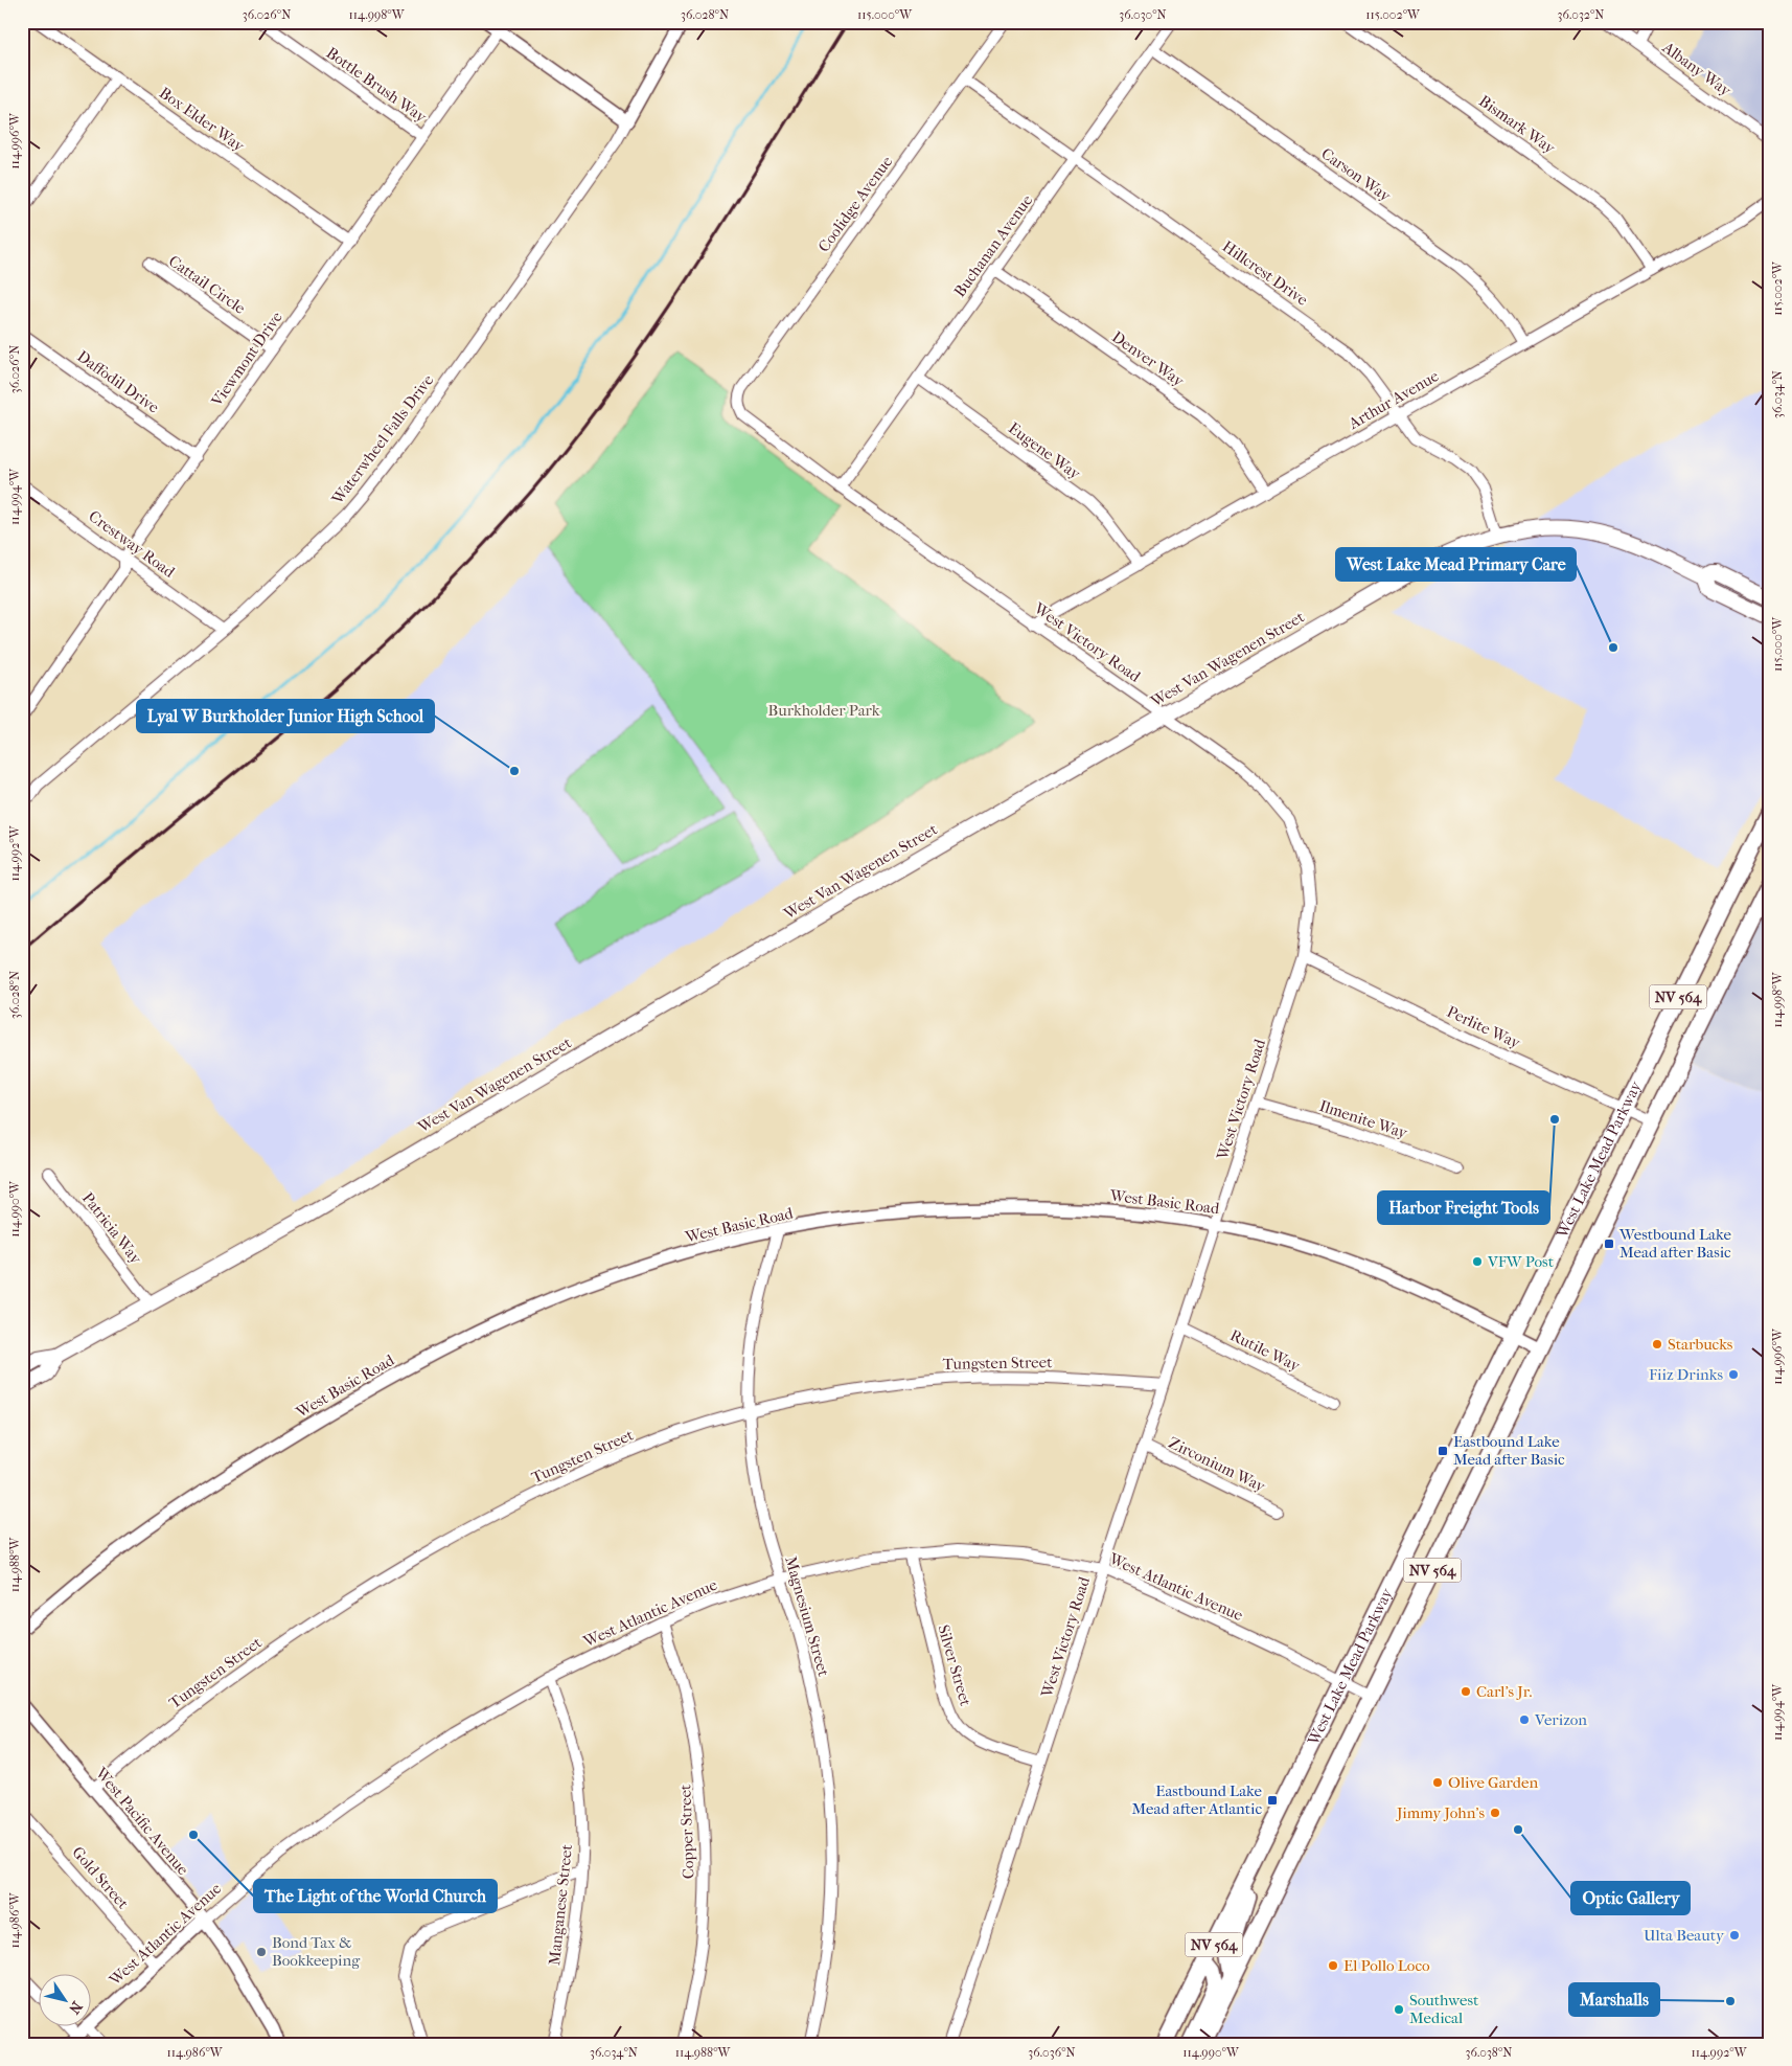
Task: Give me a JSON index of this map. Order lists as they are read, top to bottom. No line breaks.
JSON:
{"streets":{"main road":["West Van Wagenen Street","NV 564","West Lake Mead Parkway"],"street":["Albany Way","Bottle Brush Way","Box Elder Way","Bismark Way","Carson Way","Coolidge Avenue","Buchanan Avenue","Hillcrest Drive","Cattail Circle","Viewmont Drive","Denver Way","Daffodil Drive","Arthur Avenue","Waterwheel Falls Drive","Eugene Way","Crestway Road","West Victory Road","Perlite Way","Ilmenite Way","West Basic Road","Patricia Way","Rutile Way","Tungsten Street","Zirconium Way","West Atlantic Avenue","Magnesium Street","Silver Street","West Pacific Avenue","Copper Street","Gold Street","Manganese Street"]},"crossings":[["Bottle Brush Way","Viewmont Drive"],["Box Elder Way","Viewmont Drive"],["Bismark Way","Arthur Avenue"],["Carson Way","Buchanan Avenue"],["Carson Way","Arthur Avenue"],["Coolidge Avenue","Hillcrest Drive"],["Coolidge Avenue","West Victory Road"],["Buchanan Avenue","Hillcrest Drive"],["Buchanan Avenue","Denver Way"],["Buchanan Avenue","Eugene Way"],["Buchanan Avenue","West Victory Road"],["Hillcrest Drive","Arthur Avenue"],["Hillcrest Drive","West Van Wagenen Street"],["Cattail Circle","Viewmont Drive"],["Viewmont Drive","Daffodil Drive"],["Viewmont Drive","Crestway Road"],["Denver Way","Arthur Avenue"],["Arthur Avenue","Eugene Way"],["Arthur Avenue","West Victory Road"],["Waterwheel Falls Drive","Crestway Road"],["West Victory Road","West Van Wagenen Street"],["West Victory Road","Perlite Way"],["West Victory Road","Ilmenite Way"],["West Victory Road","West Basic Road"],["West Victory Road","Rutile Way"],["West Victory Road","Tungsten Street"],["West Victory Road","Zirconium Way"],["West Victory Road","West Atlantic Avenue"],["West Victory Road","Silver Street"],["West Van Wagenen Street","Patricia Way"],["Perlite Way","West Lake Mead Parkway"],["West Lake Mead Parkway","West Basic Road"],["West Lake Mead Parkway","West Atlantic Avenue"],["West Basic Road","Magnesium Street"],["Tungsten Street","Magnesium Street"],["Tungsten Street","West Pacific Avenue"],["West Atlantic Avenue","Magnesium Street"],["West Atlantic Avenue","Silver Street"],["West Atlantic Avenue","West Pacific Avenue"],["West Atlantic Avenue","Copper Street"],["West Atlantic Avenue","Gold Street"],["West Atlantic Avenue","Manganese Street"]],"parks":["Burkholder Park"],"places":{"other":["West Lake Mead Primary Care","Lyal W Burkholder Junior High School","Harbor Freight Tools","VFW Post","Starbucks","Fiiz Drinks","Carl's Jr.","Verizon","Olive Garden","Jimmy John's","Optic Gallery","The Light of the World Church","Ulta Beauty","Bond Tax & Bookkeeping","El Pollo Loco","Marshalls","Southwest Medical"],"transit":["Westbound Lake Mead after Basic","Eastbound Lake Mead after Basic","Eastbound Lake Mead after Atlantic"]},"north":"bottom right","coordinates":["36.026°N","114.998°W","36.028°N","115.000°W","36.030°N","115.002°W","36.032°N","114.996°W","36.034°N","114.994°W","114.992°W","114.990°W","114.988°W","114.986°W","36.036°N","36.038°N"]}
